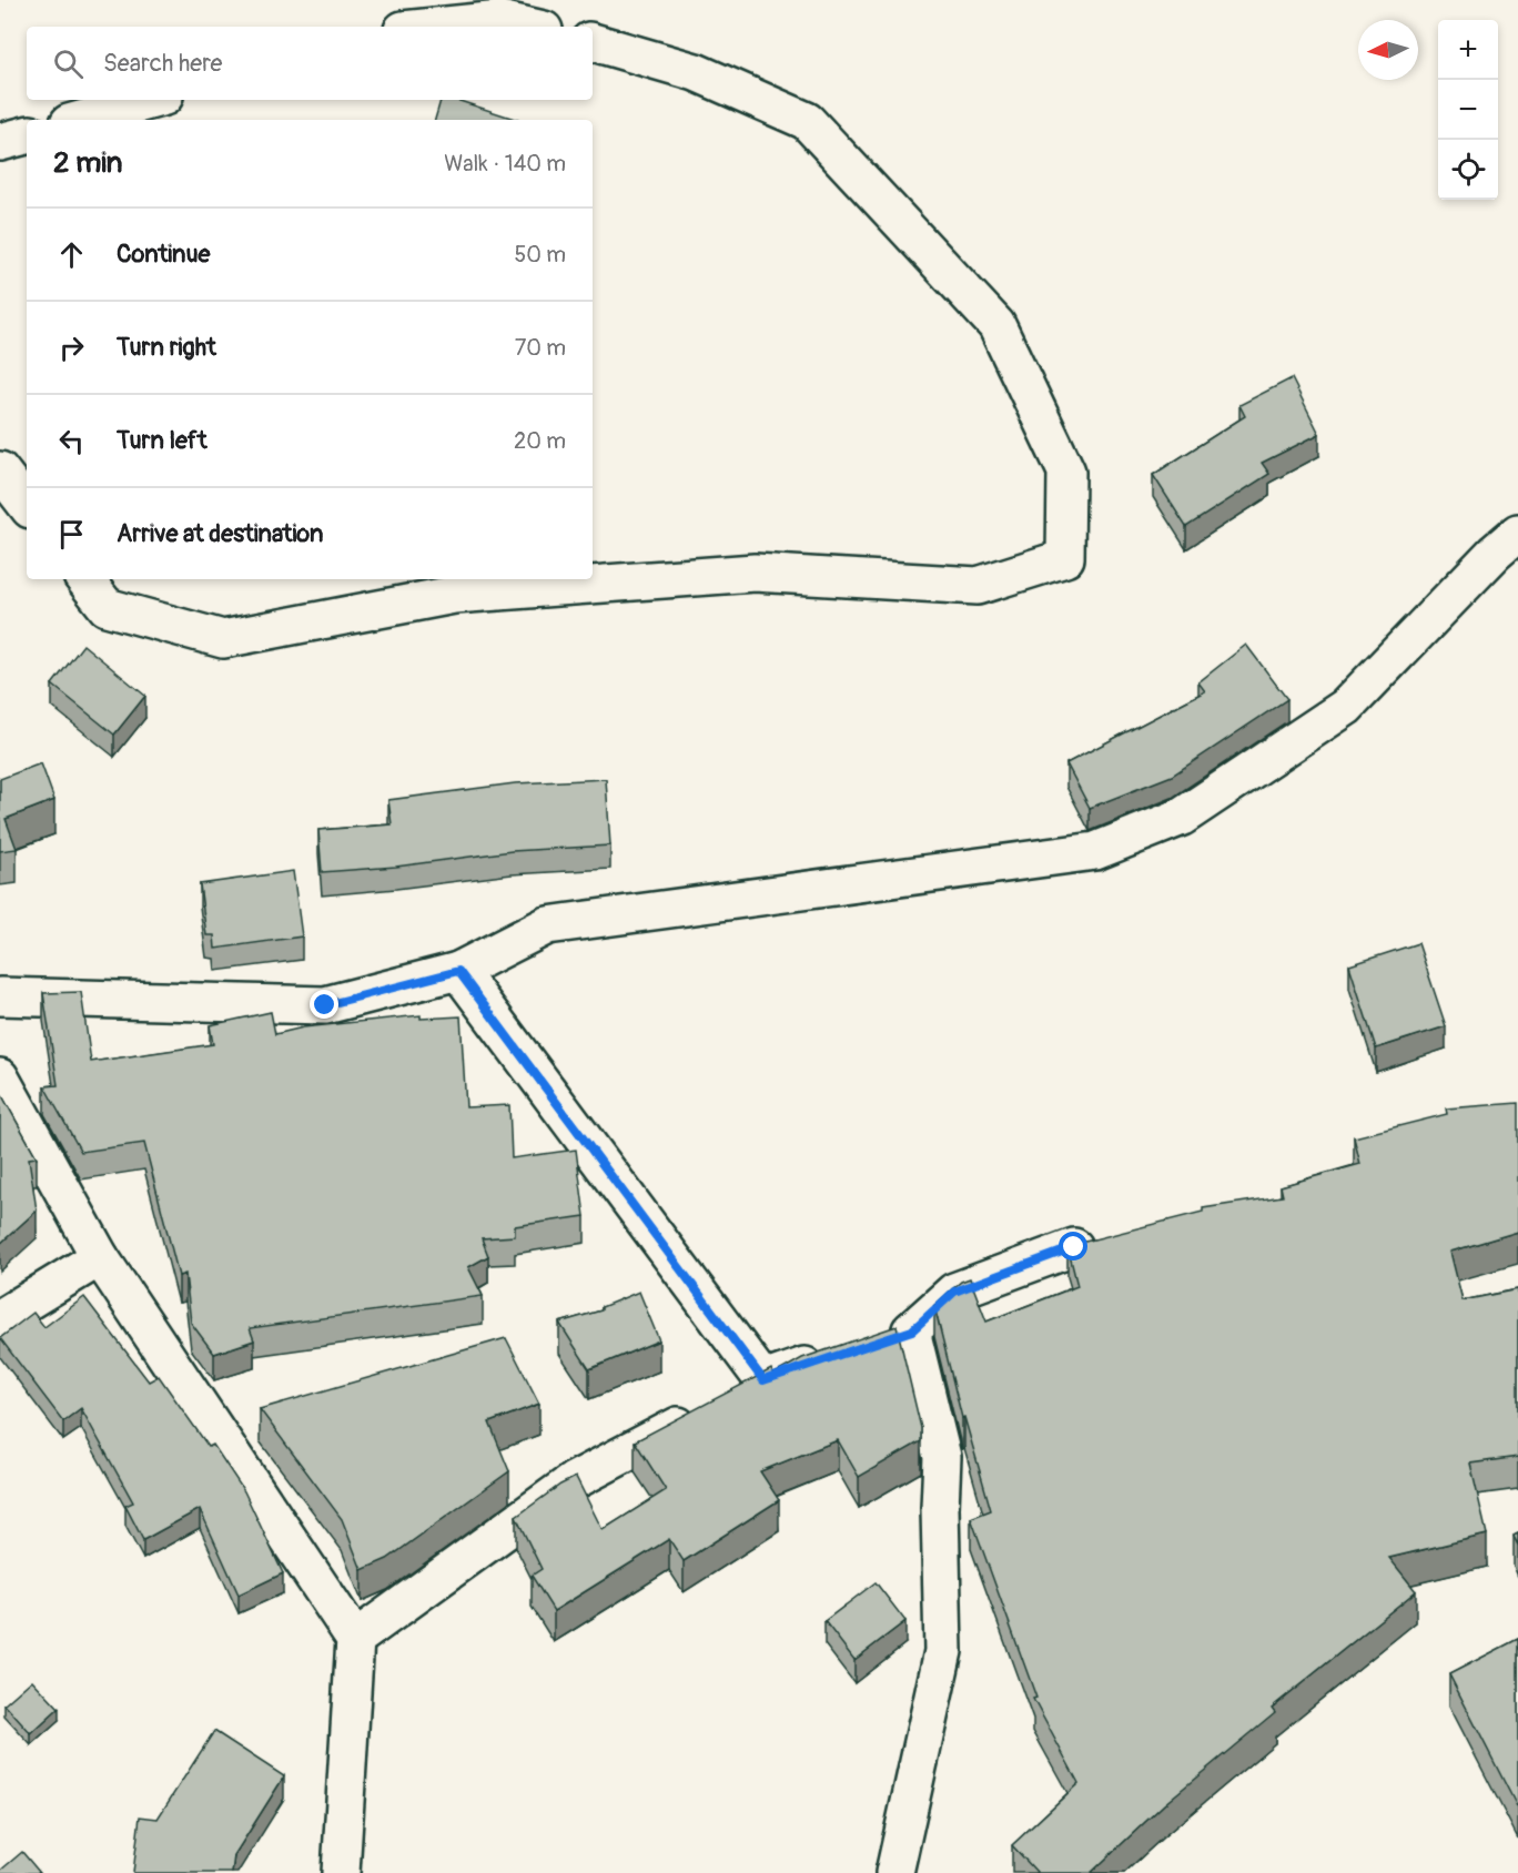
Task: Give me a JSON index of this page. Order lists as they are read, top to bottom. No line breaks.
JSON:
{"north":"left","page":{"map_buttons":["+","−"],"search":"Search here","heading":["2 min","Walk · 140 m"],"list":[["Continue","50 m"],["Turn right","70 m"],["Turn left","20 m"],"Arrive at destination"]}}
